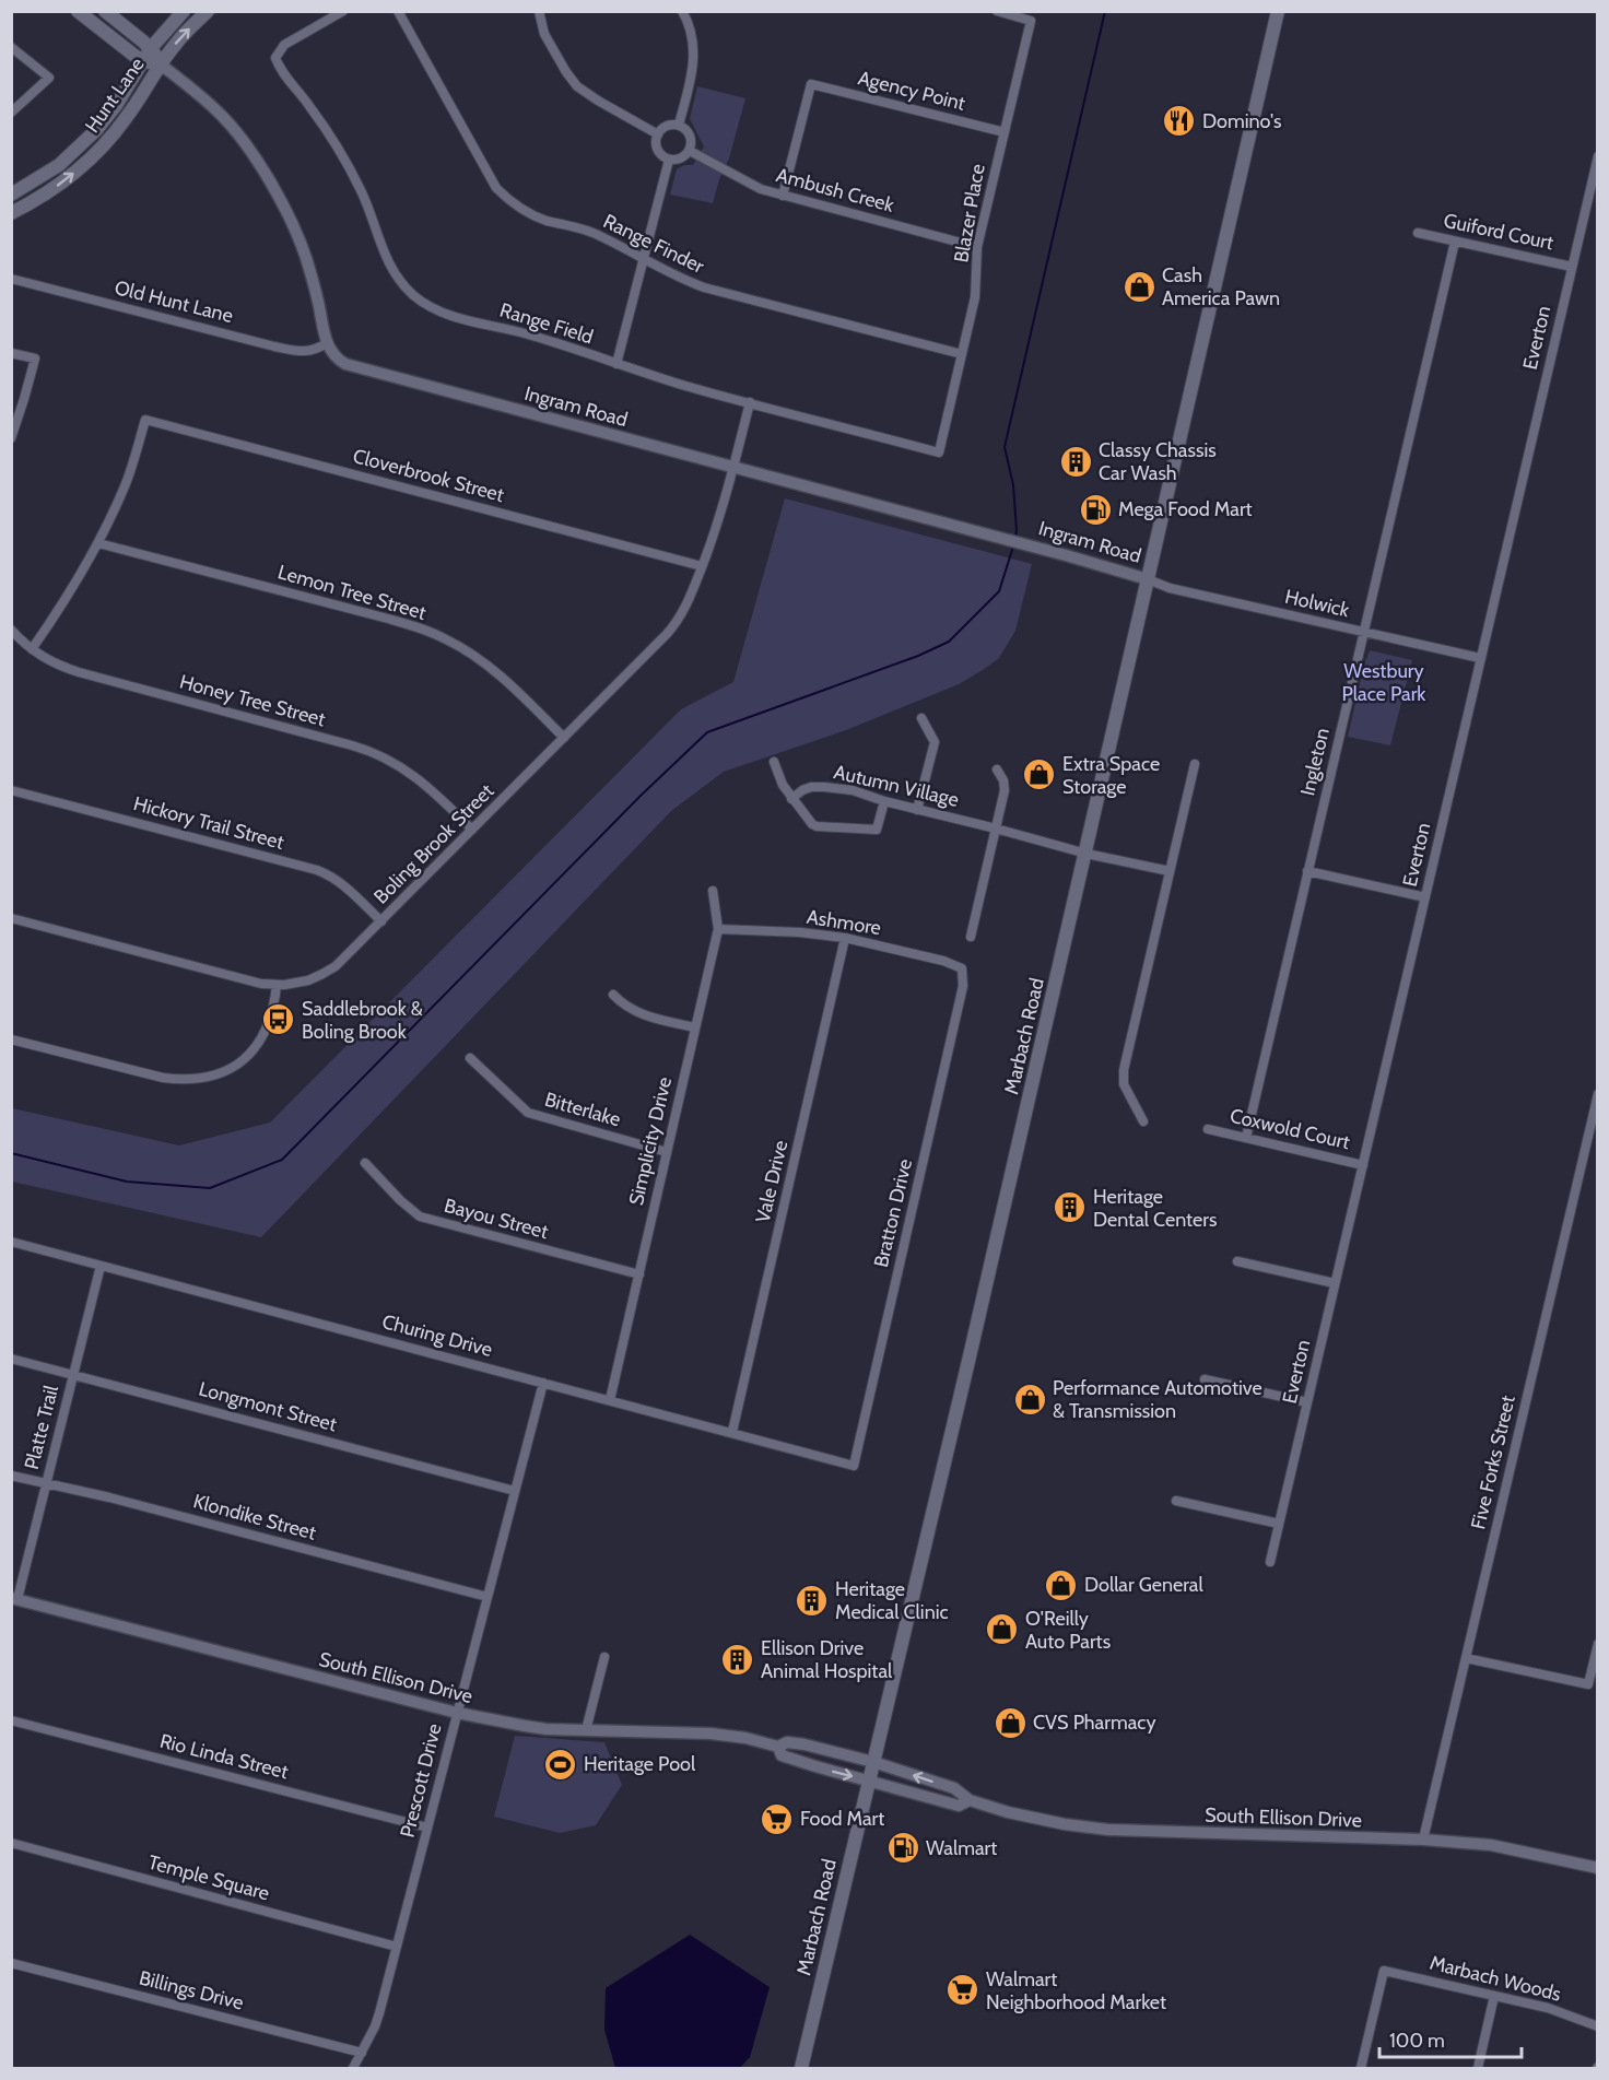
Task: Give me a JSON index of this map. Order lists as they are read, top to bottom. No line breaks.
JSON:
{"streets":{"main road":["Hunt Lane","Marbach Road"],"street":["Agency Point","Ambush Creek","Blazer Place","Guiford Court","Range Finder","Old Hunt Lane","Range Field","Everton","Ingram Road","Cloverbrook Street","Lemon Tree Street","Holwick","Honey Tree Street","Ingleton","Autumn Village","Hickory Trail Street","Boling Brook Street","Ashmore","Bitterlake","Coxwold Court","Simplicity Drive","Vale Drive","Bratton Drive","Bayou Street","Churing Drive","Longmont Street","Platte Trail","Five Forks Street","Klondike Street","South Ellison Drive","Rio Linda Street","Prescott Drive","Temple Square","Marbach Woods","Billings Drive"]},"crossings":[["Agency Point","Ambush Creek"],["Agency Point","Blazer Place"],["Ambush Creek","Blazer Place"],["Blazer Place","Range Finder"],["Blazer Place","Range Field"],["Guiford Court","Everton"],["Guiford Court","Ingleton"],["Old Hunt Lane","Ingram Road"],["Range Field","Boling Brook Street"],["Everton","Holwick"],["Everton","Coxwold Court"],["Ingram Road","Holwick"],["Ingram Road","Boling Brook Street"],["Ingram Road","Marbach Road"],["Cloverbrook Street","Lemon Tree Street"],["Cloverbrook Street","Boling Brook Street"],["Lemon Tree Street","Boling Brook Street"],["Holwick","Ingleton"],["Holwick","Marbach Road"],["Honey Tree Street","Boling Brook Street"],["Ingleton","Coxwold Court"],["Autumn Village","Marbach Road"],["Hickory Trail Street","Boling Brook Street"],["Ashmore","Simplicity Drive"],["Ashmore","Vale Drive"],["Ashmore","Bratton Drive"],["Marbach Road","South Ellison Drive"],["Bitterlake","Simplicity Drive"],["Simplicity Drive","Bayou Street"],["Simplicity Drive","Churing Drive"],["Vale Drive","Churing Drive"],["Bratton Drive","Churing Drive"],["Churing Drive","Platte Trail"],["Churing Drive","Prescott Drive"],["Longmont Street","Platte Trail"],["Longmont Street","Prescott Drive"],["Platte Trail","Klondike Street"],["Platte Trail","South Ellison Drive"],["Five Forks Street","South Ellison Drive"],["Klondike Street","Prescott Drive"],["South Ellison Drive","Prescott Drive"],["Rio Linda Street","Prescott Drive"],["Prescott Drive","Temple Square"],["Prescott Drive","Billings Drive"]],"parks":["Westbury Place Park"],"places":{"restaurant":["Domino's"],"shop":["Cash America Pawn","Extra Space Storage","Performance Automotive & Transmission","Dollar General","O'Reilly Auto Parts","CVS Pharmacy"],"building":["Classy Chassis Car Wash","Heritage Dental Centers","Heritage Medical Clinic","Ellison Drive Animal Hospital"],"fuel station":["Mega Food Mart","Walmart"],"bus stop":["Saddlebrook & Boling Brook"],"sports":["Heritage Pool"],"supermarket":["Food Mart","Walmart Neighborhood Market"]},"scale_bar":"100 m"}
